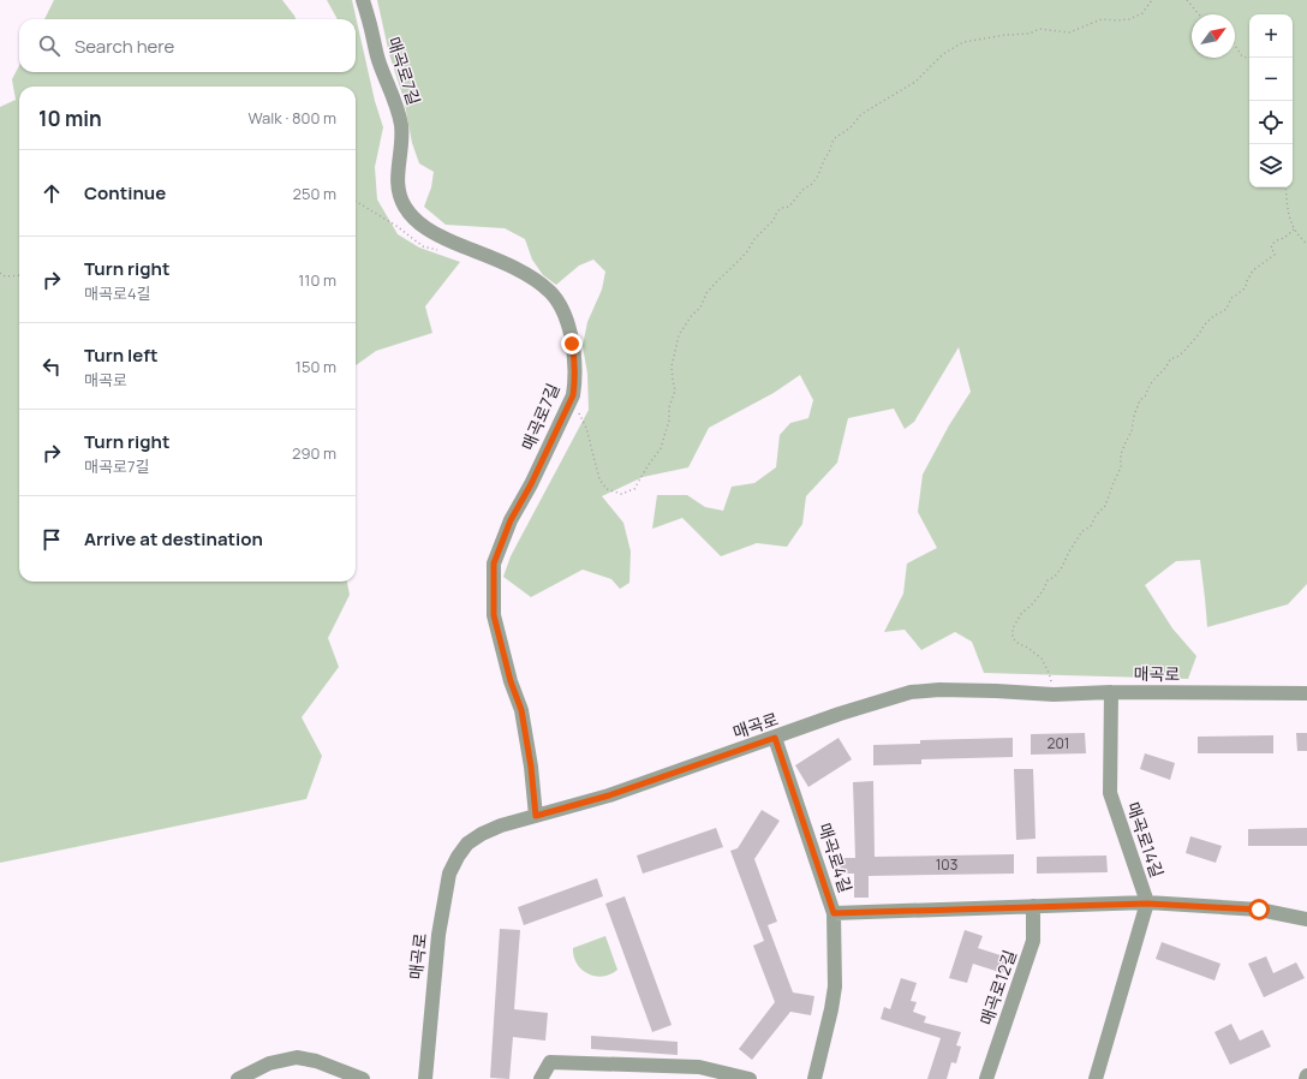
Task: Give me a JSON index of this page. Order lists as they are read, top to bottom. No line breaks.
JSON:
{"streets":{"street":["매곡로7길","매곡로","매곡로14길","매곡로4길","매곡로12길"]},"crossings":[["매곡로7길","매곡로"],["매곡로","매곡로14길"],["매곡로","매곡로4길"]],"house_numbers":["201","103"],"north":"top right","page":{"map_buttons":["+","−"],"search":"Search here","heading":["10 min","Walk · 800 m"],"list":[["Continue","250 m"],["Turn right","매곡로4길","110 m"],["Turn left","매곡로","150 m"],["Turn right","매곡로7길","290 m"],"Arrive at destination"]}}
